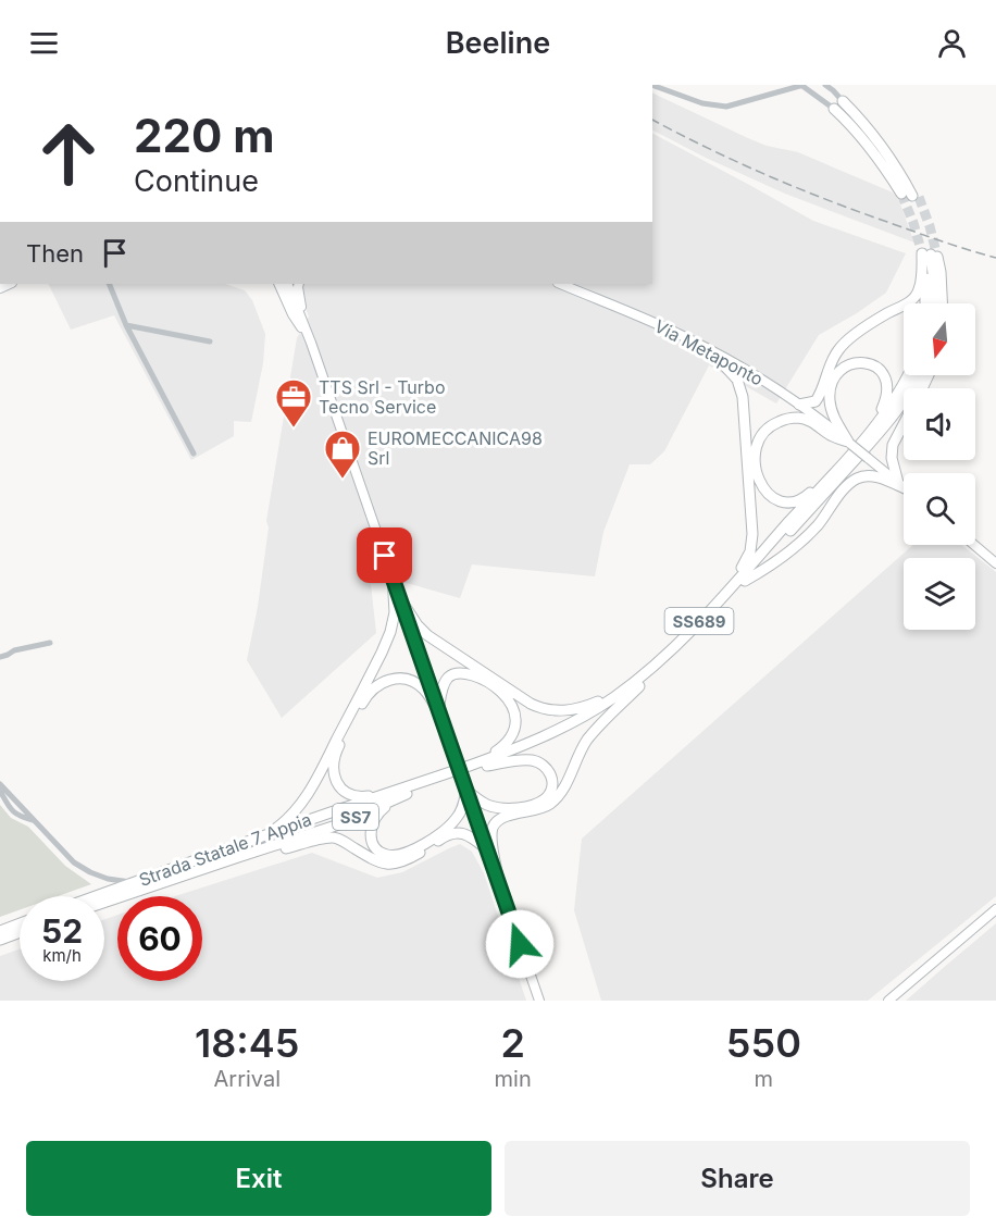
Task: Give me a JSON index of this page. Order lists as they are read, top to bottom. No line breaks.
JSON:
{"streets":{"highway":["SS689","SS7","Strada Statale 7 Appia"],"main road":["Via Metaponto"]},"crossings":[["SS689","Strada Statale 7 Appia"]],"places":{"office":["TTS Srl - Turbo Tecno Service"],"shop":["EUROMECCANICA98 Srl"]},"north":"bottom","page":{"header":"Beeline","turn":["220 m","Continue"],"then":"Then","speed":"52 km/h","limit":"60","eta":["18:45","Arrival","2","min","550","m"],"buttons":["Exit","Share"]}}
